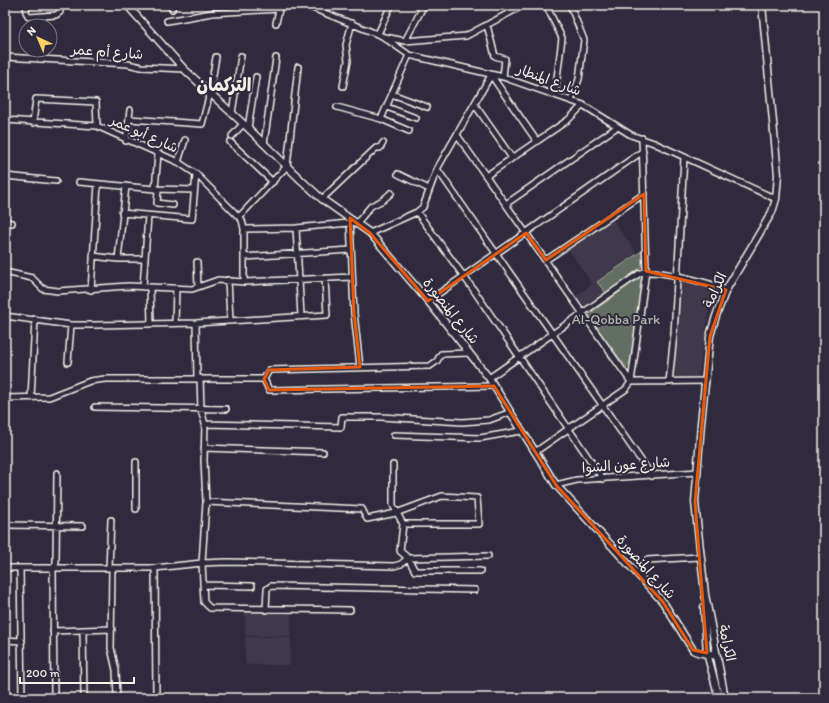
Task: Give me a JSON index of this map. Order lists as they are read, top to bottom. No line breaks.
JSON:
{"streets":{"main road":["الكرامة","شارع المنصورة"],"street":["شارع أم عمر","شارع المنطار","شارع أبو عمر","شارع عون الشوا"]},"crossings":[["شارع أم عمر","شارع المنصورة"],["شارع المنطار","الكرامة"],["الكرامة","شارع المنصورة"],["الكرامة","شارع عون الشوا"],["شارع المنصورة","شارع عون الشوا"]],"districts":["التركمان"],"parks":["Al-Qobba Park"],"scale_bar":"200 m","north":"top left"}
